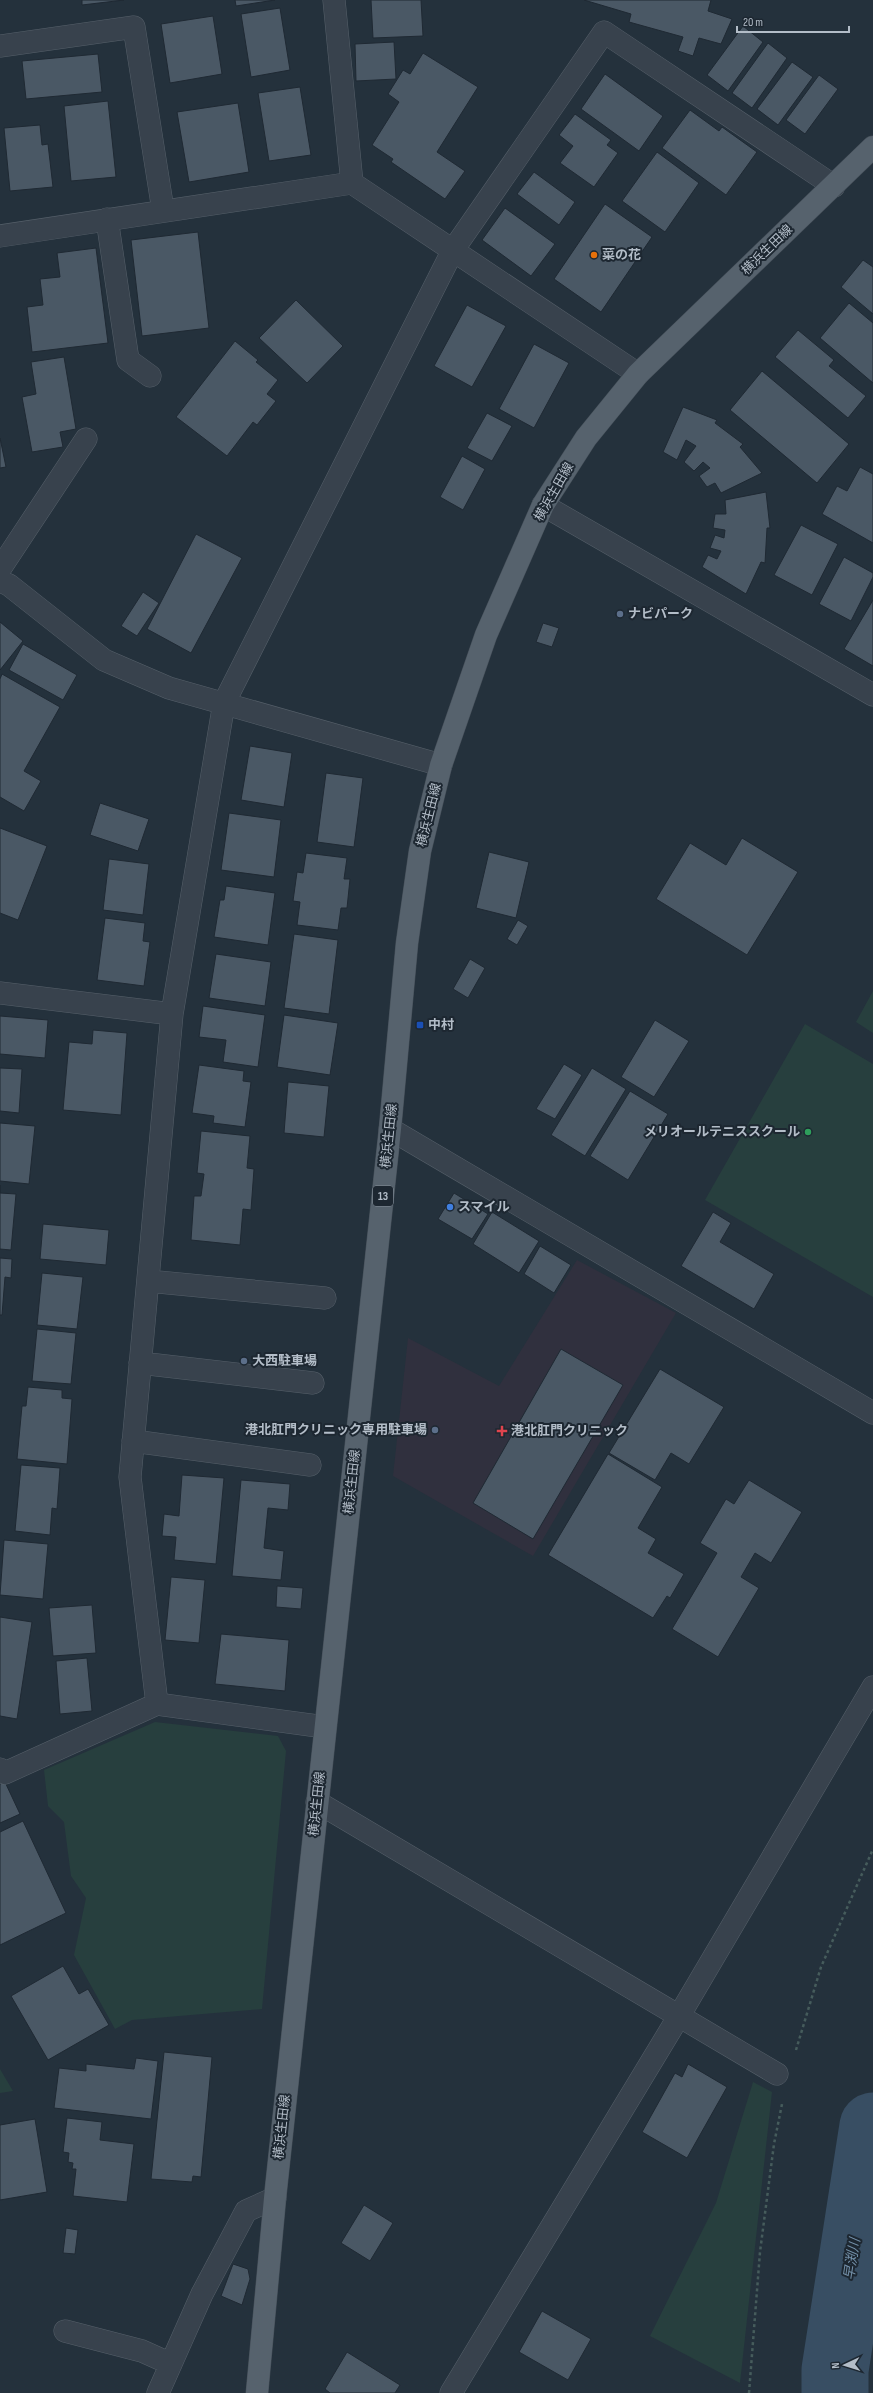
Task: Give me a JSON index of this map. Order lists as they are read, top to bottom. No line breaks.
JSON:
{"streets":{"main road":["横浜生田線","13"]},"water":["早渕川"],"places":{"other":["菜の花","ナビパーク","メリオールテニススクール","スマイル","大西駐車場","港北肛門クリニック専用駐車場"],"transit":["中村"],"health":["港北肛門クリニック"]},"scale_bar":"20 m","north":"left"}
